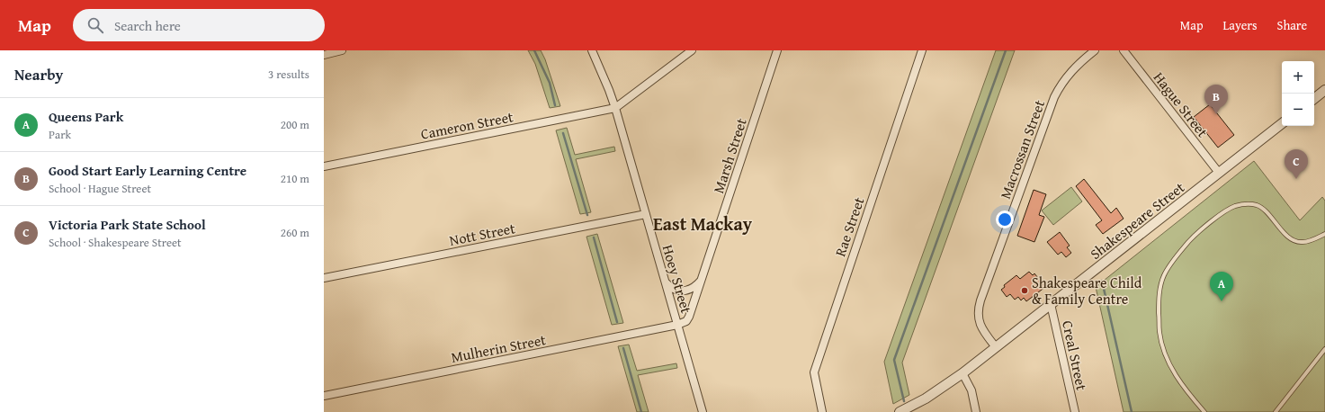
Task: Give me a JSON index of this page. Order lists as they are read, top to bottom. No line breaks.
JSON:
{"streets":{"street":["Hague Street","Cameron Street","Macrossan Street","Marsh Street","Shakespeare Street","Rae Street","Nott Street","Hoey Street","Mulherin Street","Creal Street"]},"crossings":[["Hague Street","Shakespeare Street"],["Cameron Street","Hoey Street"],["Macrossan Street","Shakespeare Street"],["Marsh Street","Hoey Street"],["Marsh Street","Mulherin Street"],["Shakespeare Street","Creal Street"],["Nott Street","Hoey Street"],["Hoey Street","Mulherin Street"]],"districts":["East Mackay"],"places":["Shakespeare Child & Family Centre"],"page":{"header":"Map","search":"Search here","nav":["Map","Layers","Share"],"heading":["Nearby","3 results"],"map_buttons":["+","−"],"pins":["B","C","A"],"list":[{"mark":"A","name":"Queens Park","note":"Park","value":"200 m"},{"mark":"B","name":"Good Start Early Learning Centre","note":"School · Hague Street","value":"210 m"},{"mark":"C","name":"Victoria Park State School","note":"School · Shakespeare Street","value":"260 m"}]}}
